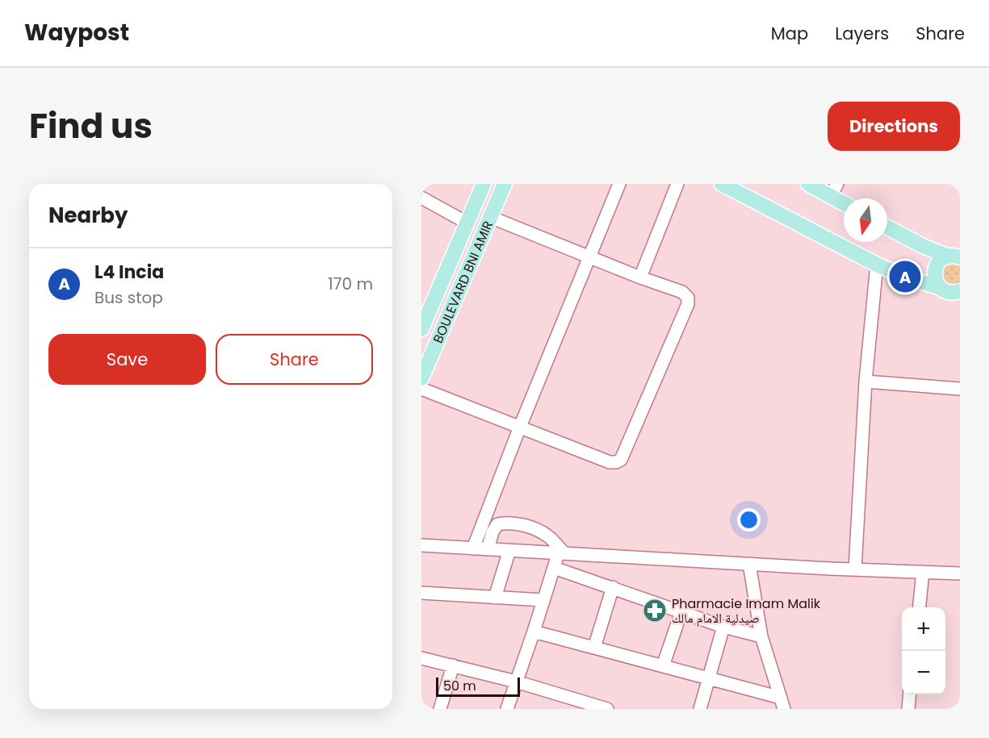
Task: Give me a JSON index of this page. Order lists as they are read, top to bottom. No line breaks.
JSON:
{"streets":{"main road":["BOULEVARD BNI AMIR"]},"places":{"pharmacy":["Pharmacie Imam Malik صيدلية الامام مالك"]},"scale_bar":"50 m","north":"bottom","page":{"header":"Waypost","nav":["Map","Layers","Share"],"title":"Find us","buttons":["Directions",["Save","Share"]],"heading":"Nearby","list":[{"mark":"A","name":"L4 Incia","note":"Bus stop","value":"170 m"}],"pins":"A","map_buttons":["+","−"],"scale":"50 m"}}
